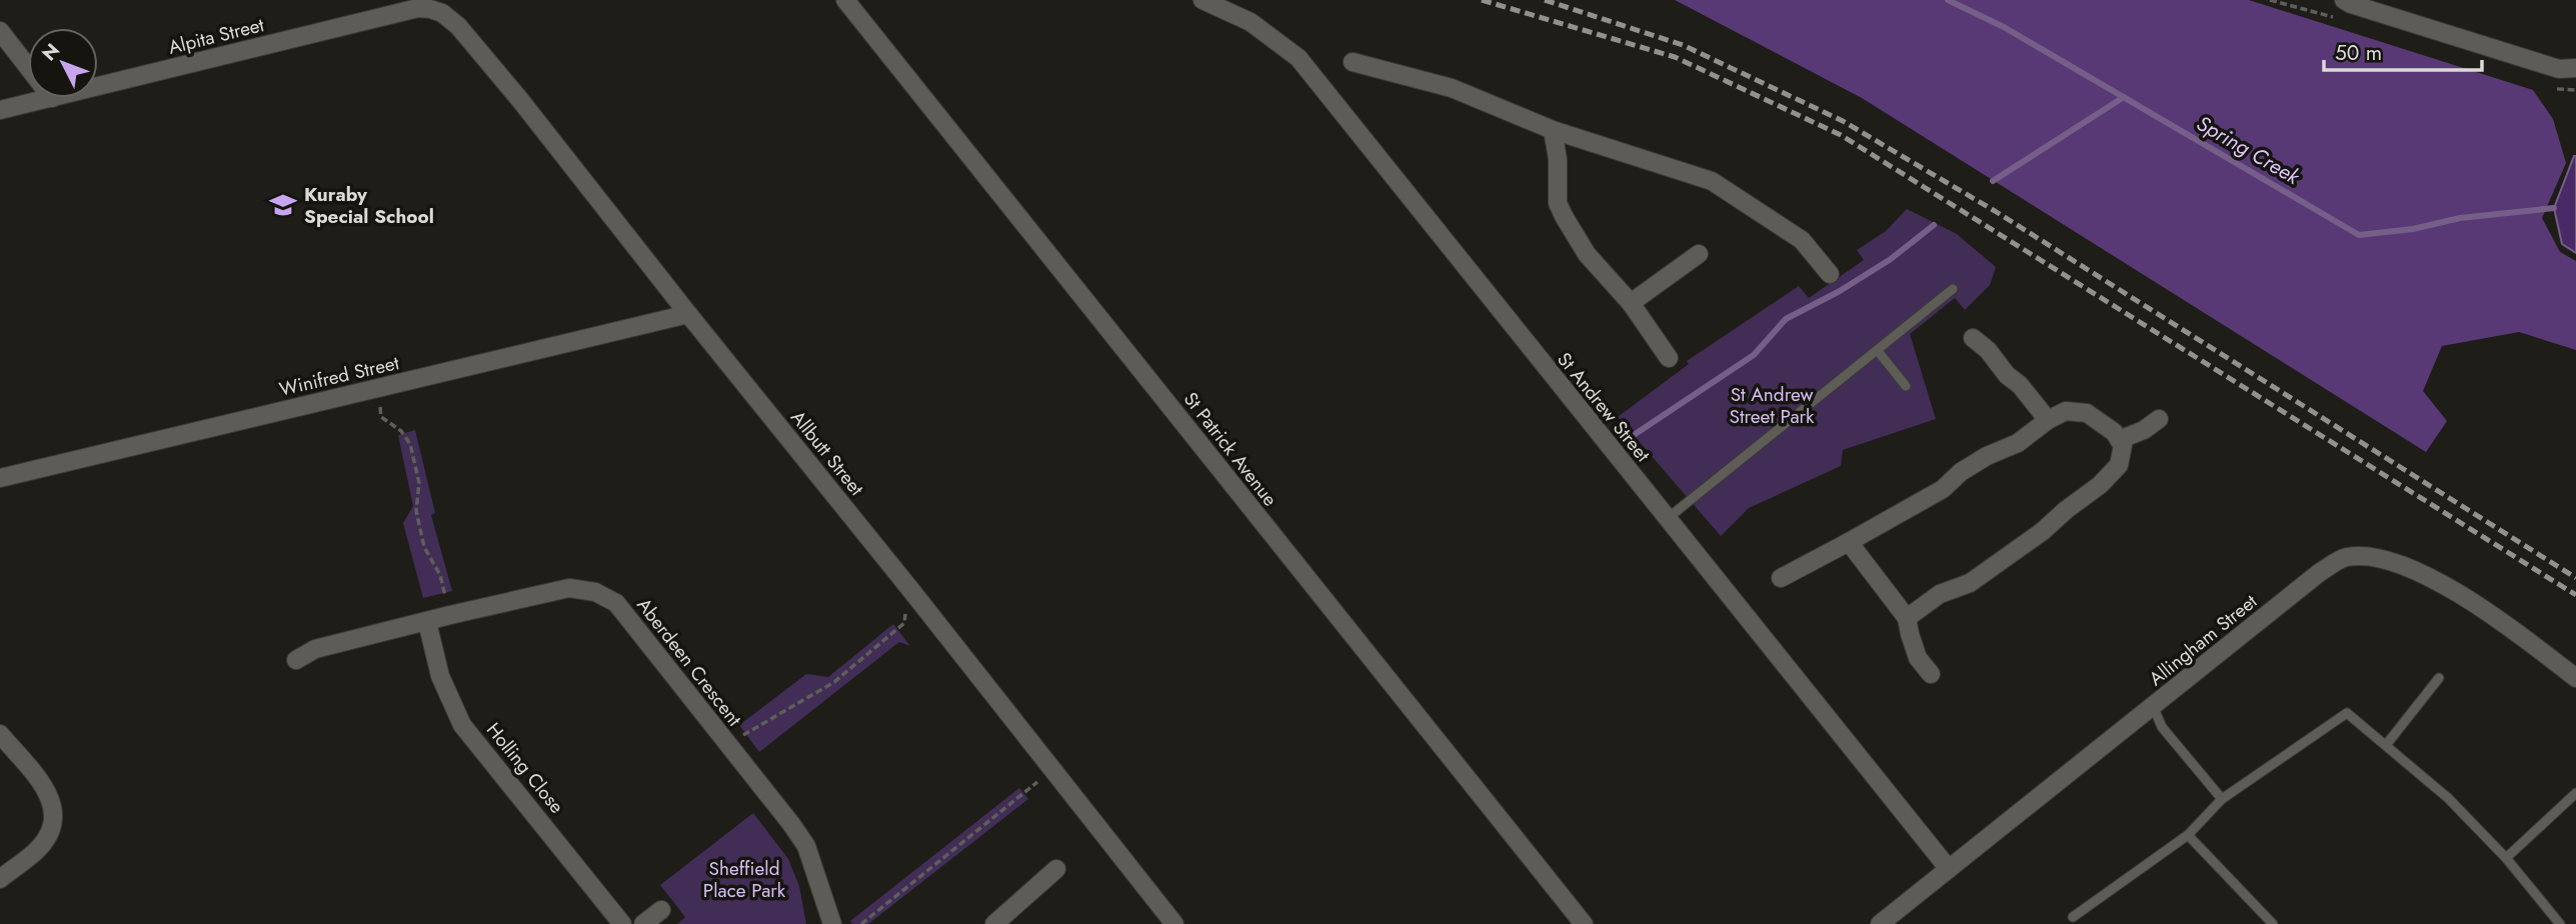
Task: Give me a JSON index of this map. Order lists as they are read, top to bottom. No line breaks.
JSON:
{"streets":{"street":["Alpita Street","Winifred Street","St Andrew Street","St Patrick Avenue","Allbutt Street","Allingham Street","Aberdeen Crescent","Holling Close"]},"crossings":[["Alpita Street","Allbutt Street"],["Winifred Street","Allbutt Street"],["St Andrew Street","Allingham Street"],["Aberdeen Crescent","Holling Close"]],"water":["Spring Creek"],"parks":["St Andrew Street Park","Sheffield Place Park"],"places":{"school or university":["Kuraby Special School"]},"scale_bar":"50 m","north":"top left"}
